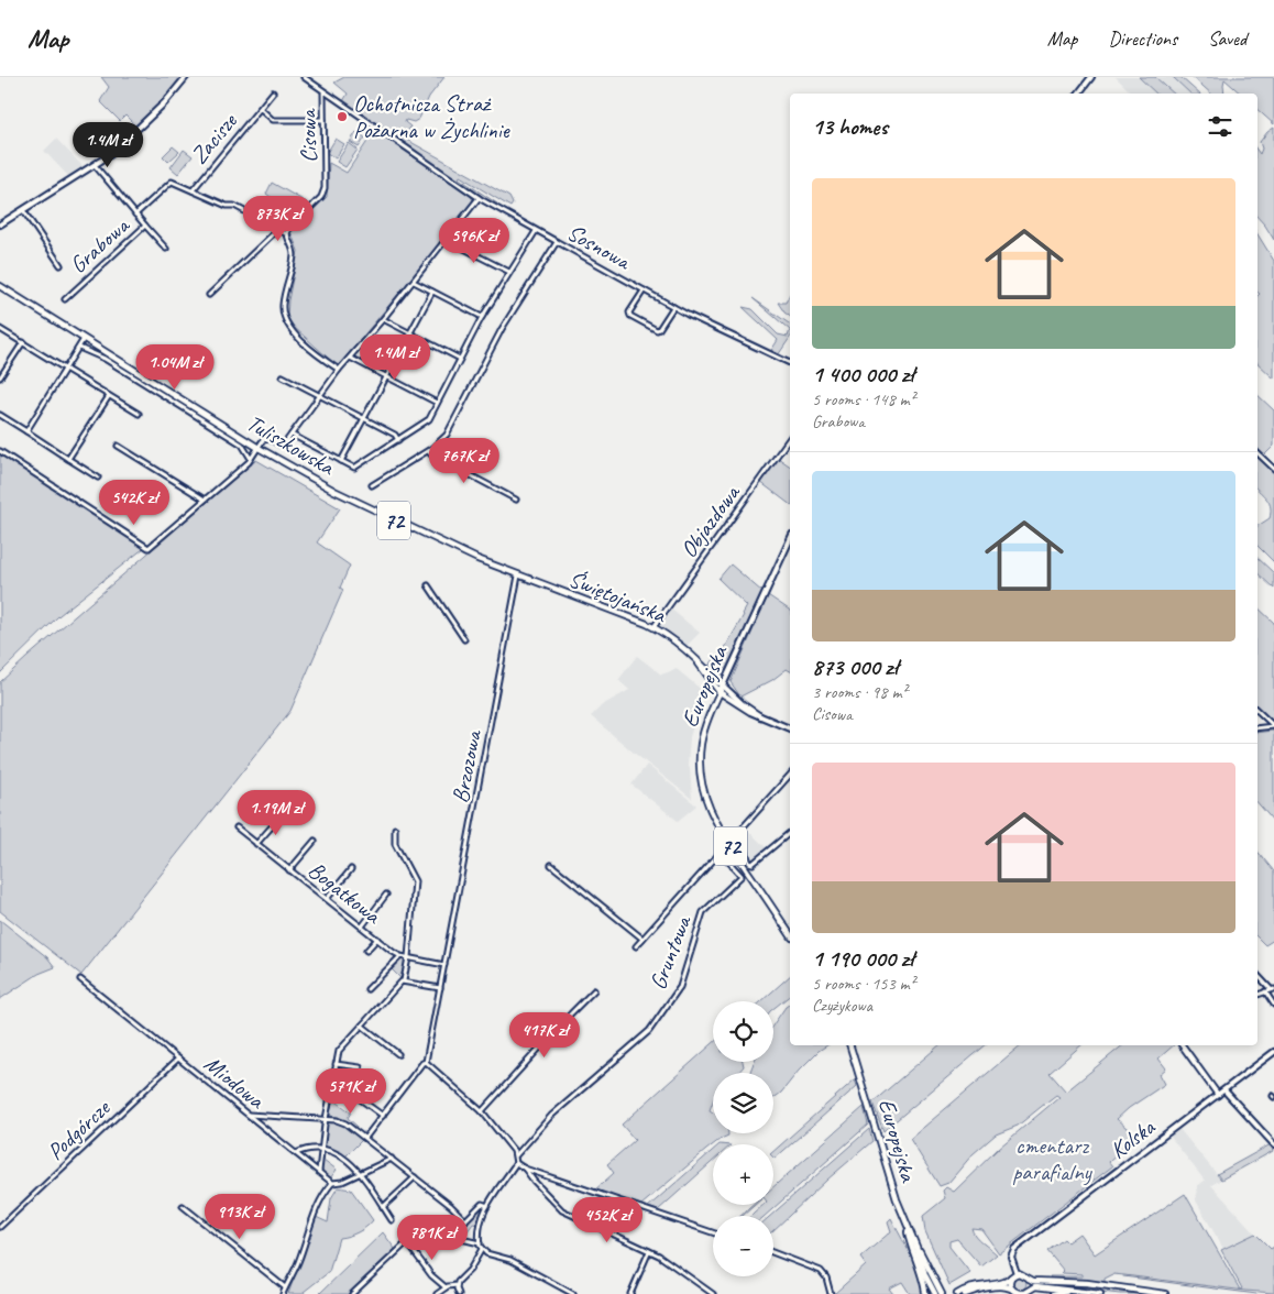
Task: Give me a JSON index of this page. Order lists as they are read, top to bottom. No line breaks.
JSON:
{"streets":{"main road":["Tuliszkowska","72","Świętojańska","Europejska"],"street":["Cisowa","Zacisze","Grabowa","Sosnowa","Objazdowa","Brzozowa","Bogatkowa","Gruntowa","Miodowa","Podgórcze","Kolska"]},"crossings":[["Cisowa","Zacisze"],["Cisowa","Grabowa"],["Cisowa","Sosnowa"],["Zacisze","Grabowa"],["Tuliszkowska","Świętojańska"],["Tuliszkowska","Brzozowa"],["Objazdowa","Świętojańska"],["Świętojańska","Europejska"],["Świętojańska","Brzozowa"],["Miodowa","Podgórcze"]],"parks":["cmentarz parafialny"],"places":["Ochotnicza Straż Pożarna w Żychlinie"],"page":{"header":"Map","nav":["Map","Directions","Saved"],"heading":"13 homes","price":["1.4M zł","873K zł","596K zł","1.4M zł","1.04M zł","767K zł","542K zł","1.19M zł","417K zł","571K zł","913K zł","452K zł","781K zł"],"list":[{"name":"1 400 000 zł","note":"5 rooms · 148 m² · Grabowa"},{"name":"873 000 zł","note":"3 rooms · 98 m² · Cisowa"},{"name":"1 190 000 zł","note":"5 rooms · 153 m² · Czyżykowa"}],"map_buttons":["+","−"]}}
